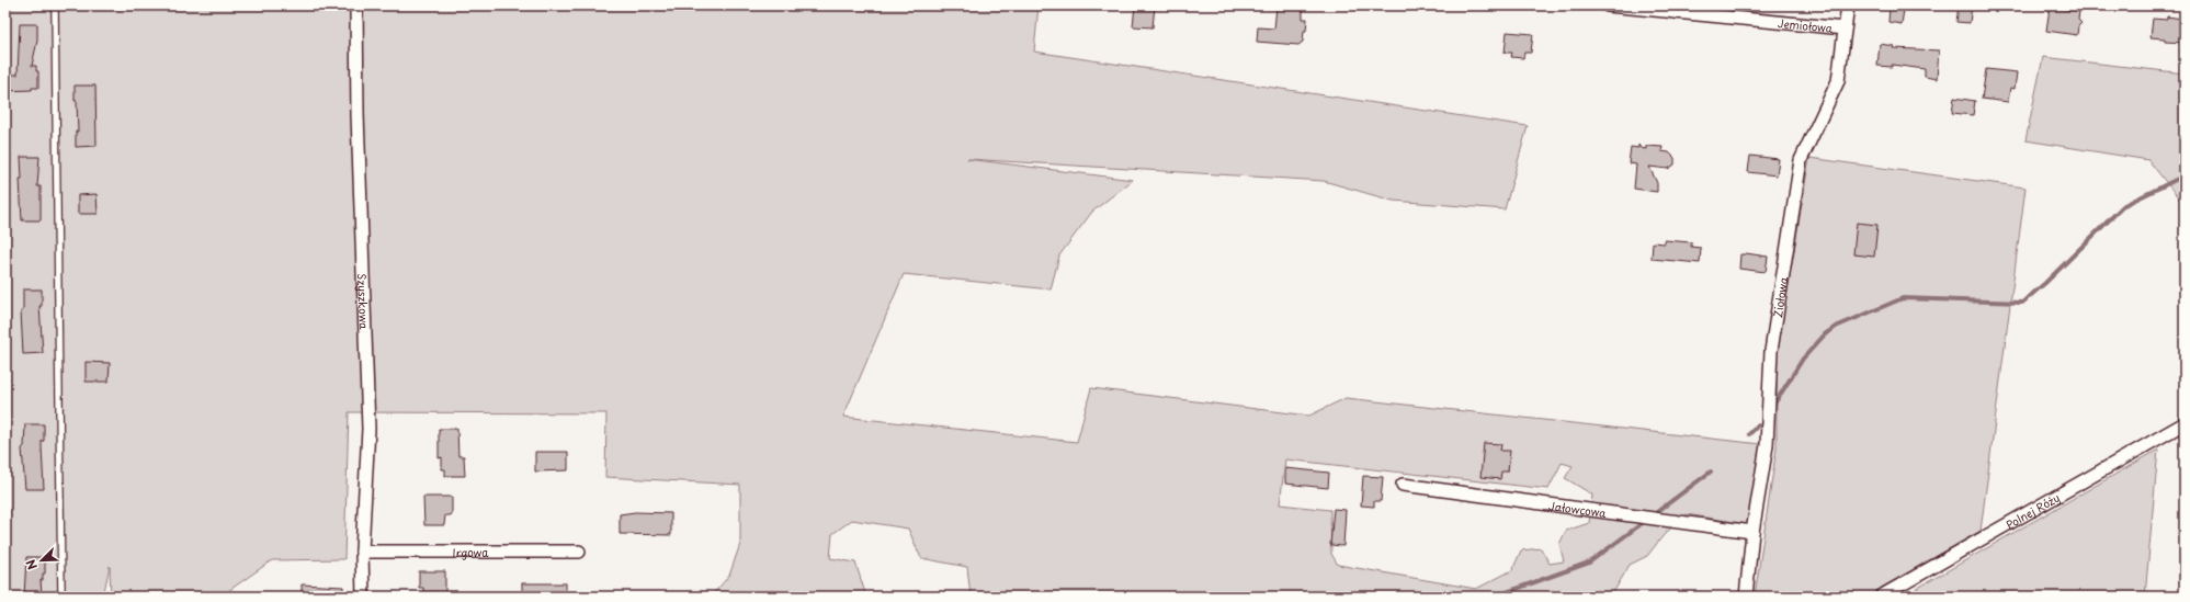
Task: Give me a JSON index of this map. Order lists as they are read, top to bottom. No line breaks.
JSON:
{"streets":{"street":["Jemiołowa","Ziołowa","Szyszkowa","Jałowcowa","Polnej Róży","Irgowa"]},"crossings":[["Jemiołowa","Ziołowa"],["Ziołowa","Jałowcowa"],["Szyszkowa","Irgowa"]],"north":"bottom left"}
